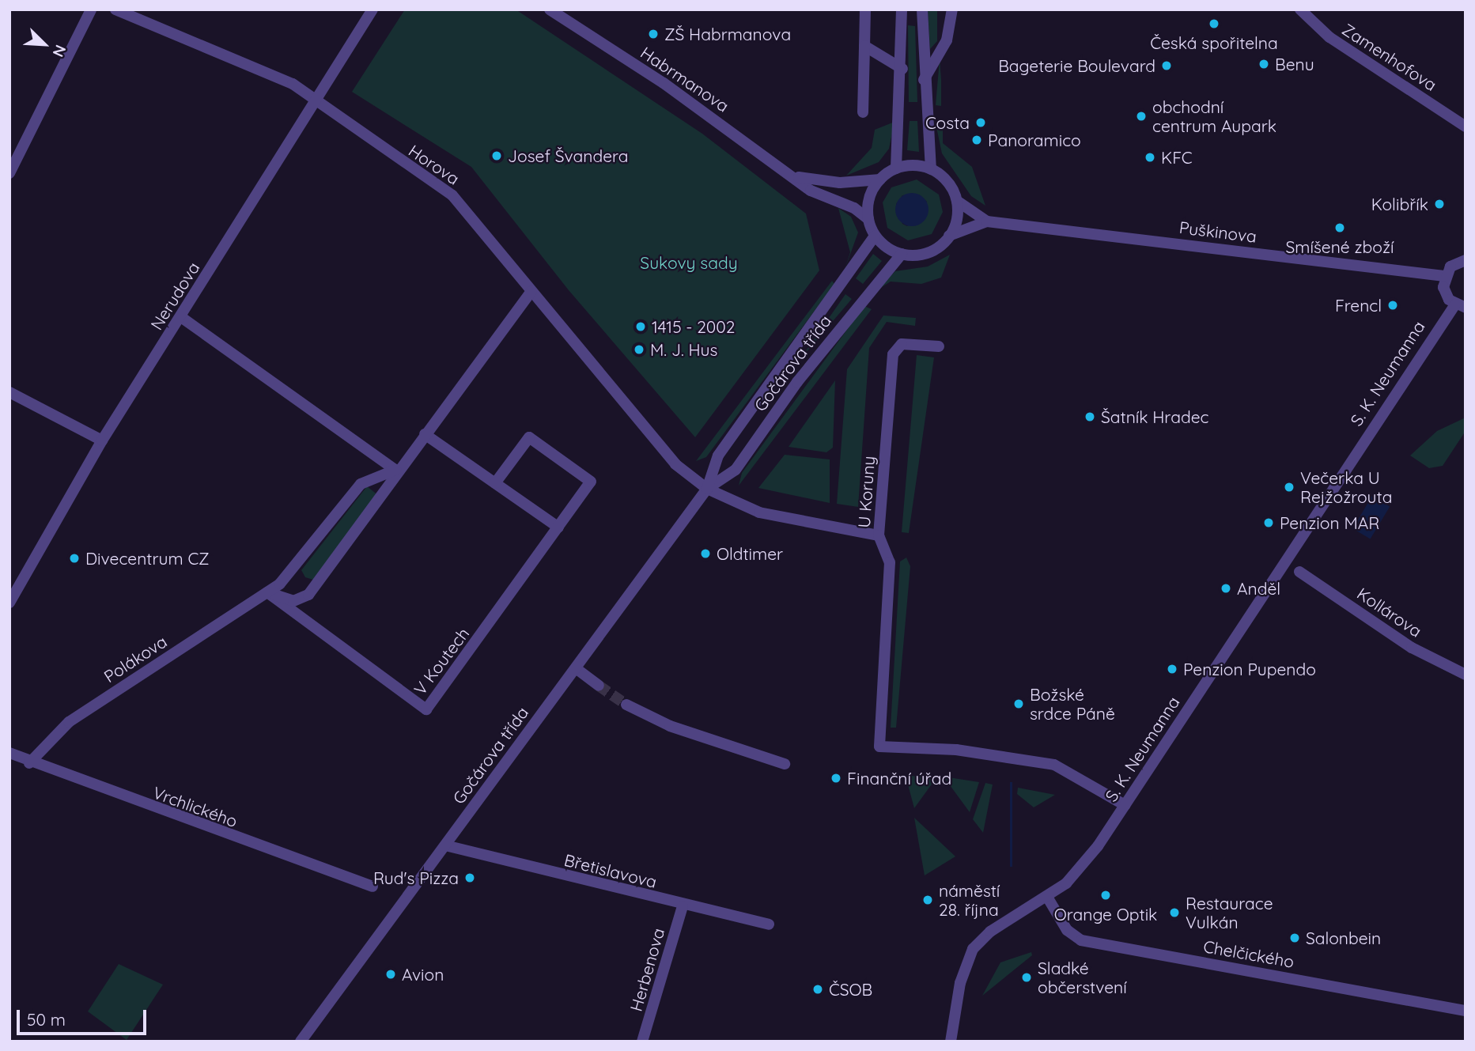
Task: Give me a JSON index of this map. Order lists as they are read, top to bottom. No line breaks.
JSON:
{"streets":{"street":["Zamenhofova","Habrmanova","Horova","Puškinova","Nerudova","Gočárova třída","S. K. Neumanna","U Koruny","Kollárova","Polákova","V Koutech","Vrchlického","Břetislavova","Chelčického","Herbenova"]},"crossings":[["Habrmanova","Puškinova"],["Habrmanova","Gočárova třída"],["Horova","Nerudova"],["Horova","Gočárova třída"],["Puškinova","Gočárova třída"],["Gočárova třída","Břetislavova"],["S. K. Neumanna","U Koruny"],["S. K. Neumanna","Chelčického"],["Polákova","V Koutech"],["Polákova","Vrchlického"],["Břetislavova","Herbenova"]],"parks":["Sukovy sady"],"places":["Česká spořitelna","ZŠ Habrmanova","Benu","Bageterie Boulevard","obchodní centrum Aupark","Costa","Panoramico","Josef Švandera","KFC","Kolibřík","Smíšené zboží","Frencl","1415 - 2002","M. J. Hus","Šatník Hradec","Večerka U Rejžožrouta","Penzion MAR","Oldtimer","Divecentrum CZ","Anděl","Penzion Pupendo","Božské srdce Páně","Finanční úřad","Rud's Pizza","Orange Optik","náměstí 28. října","Restaurace Vulkán","Salonbein","Avion","Sladké občerstvení","ČSOB"],"scale_bar":"50 m","north":"bottom right"}
